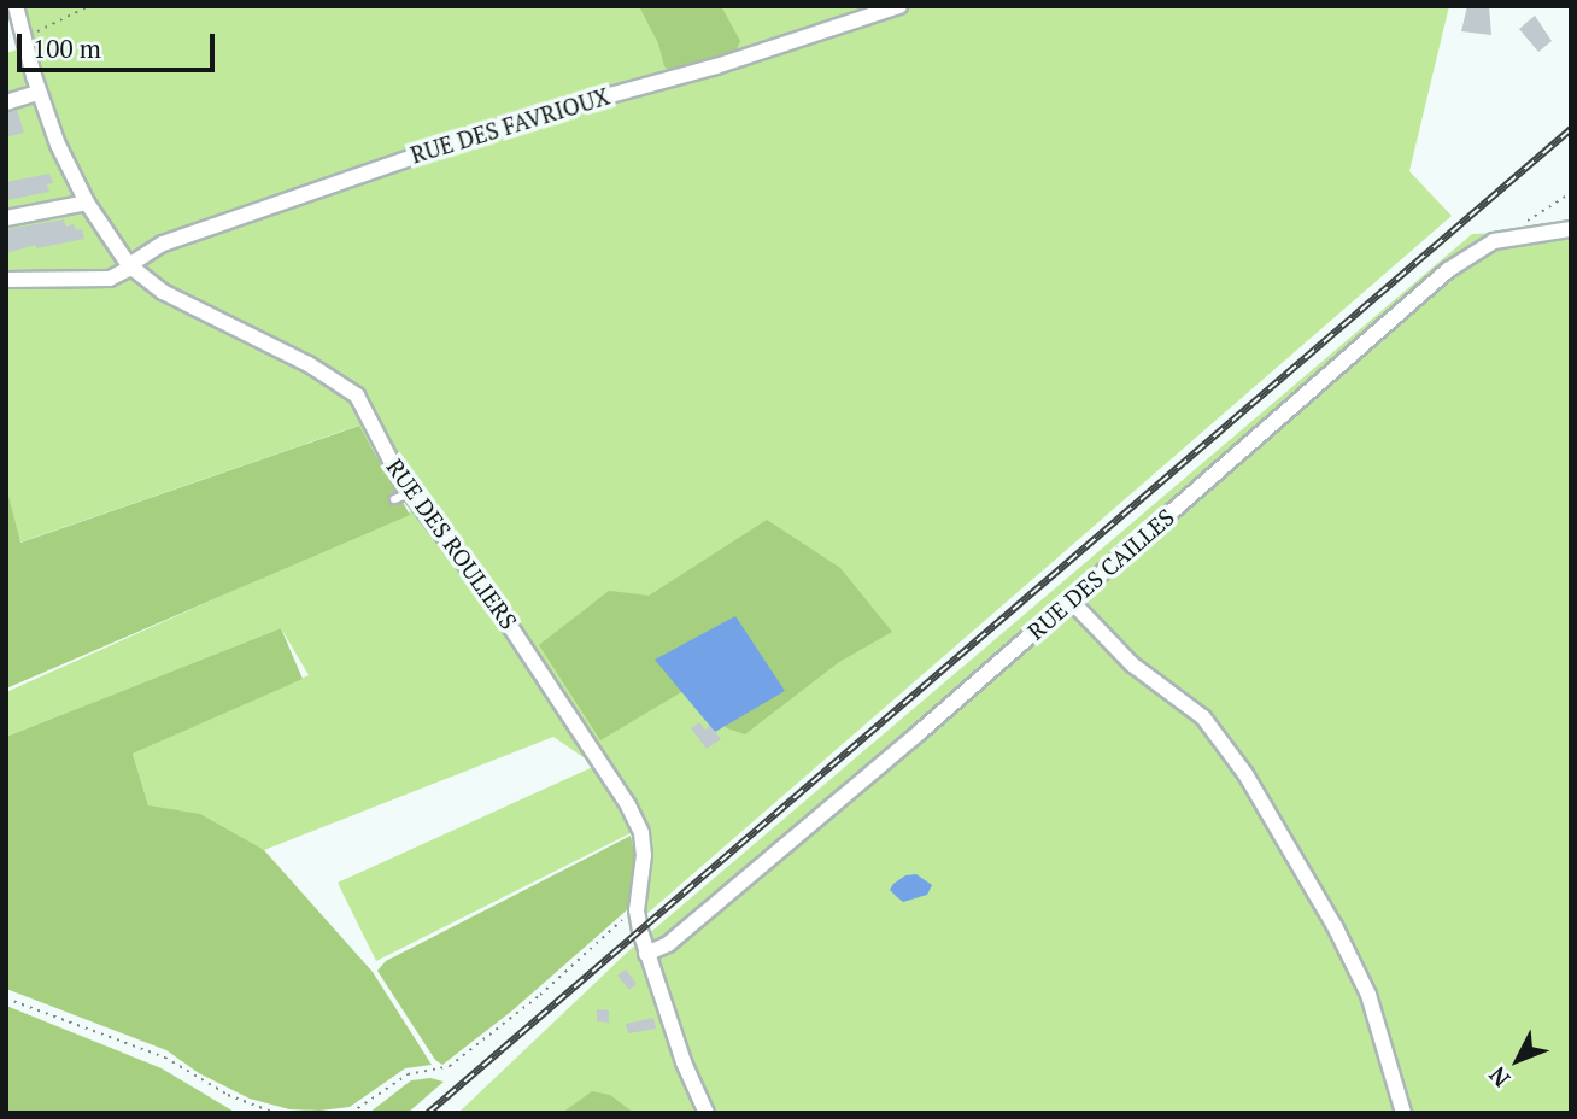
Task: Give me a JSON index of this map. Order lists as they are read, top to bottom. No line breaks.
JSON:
{"streets":{"street":["RUE DES FAVRIOUX","RUE DES ROULIERS","RUE DES CAILLES"]},"crossings":[["RUE DES FAVRIOUX","RUE DES ROULIERS"],["RUE DES ROULIERS","RUE DES CAILLES"]],"scale_bar":"100 m","north":"bottom left"}
